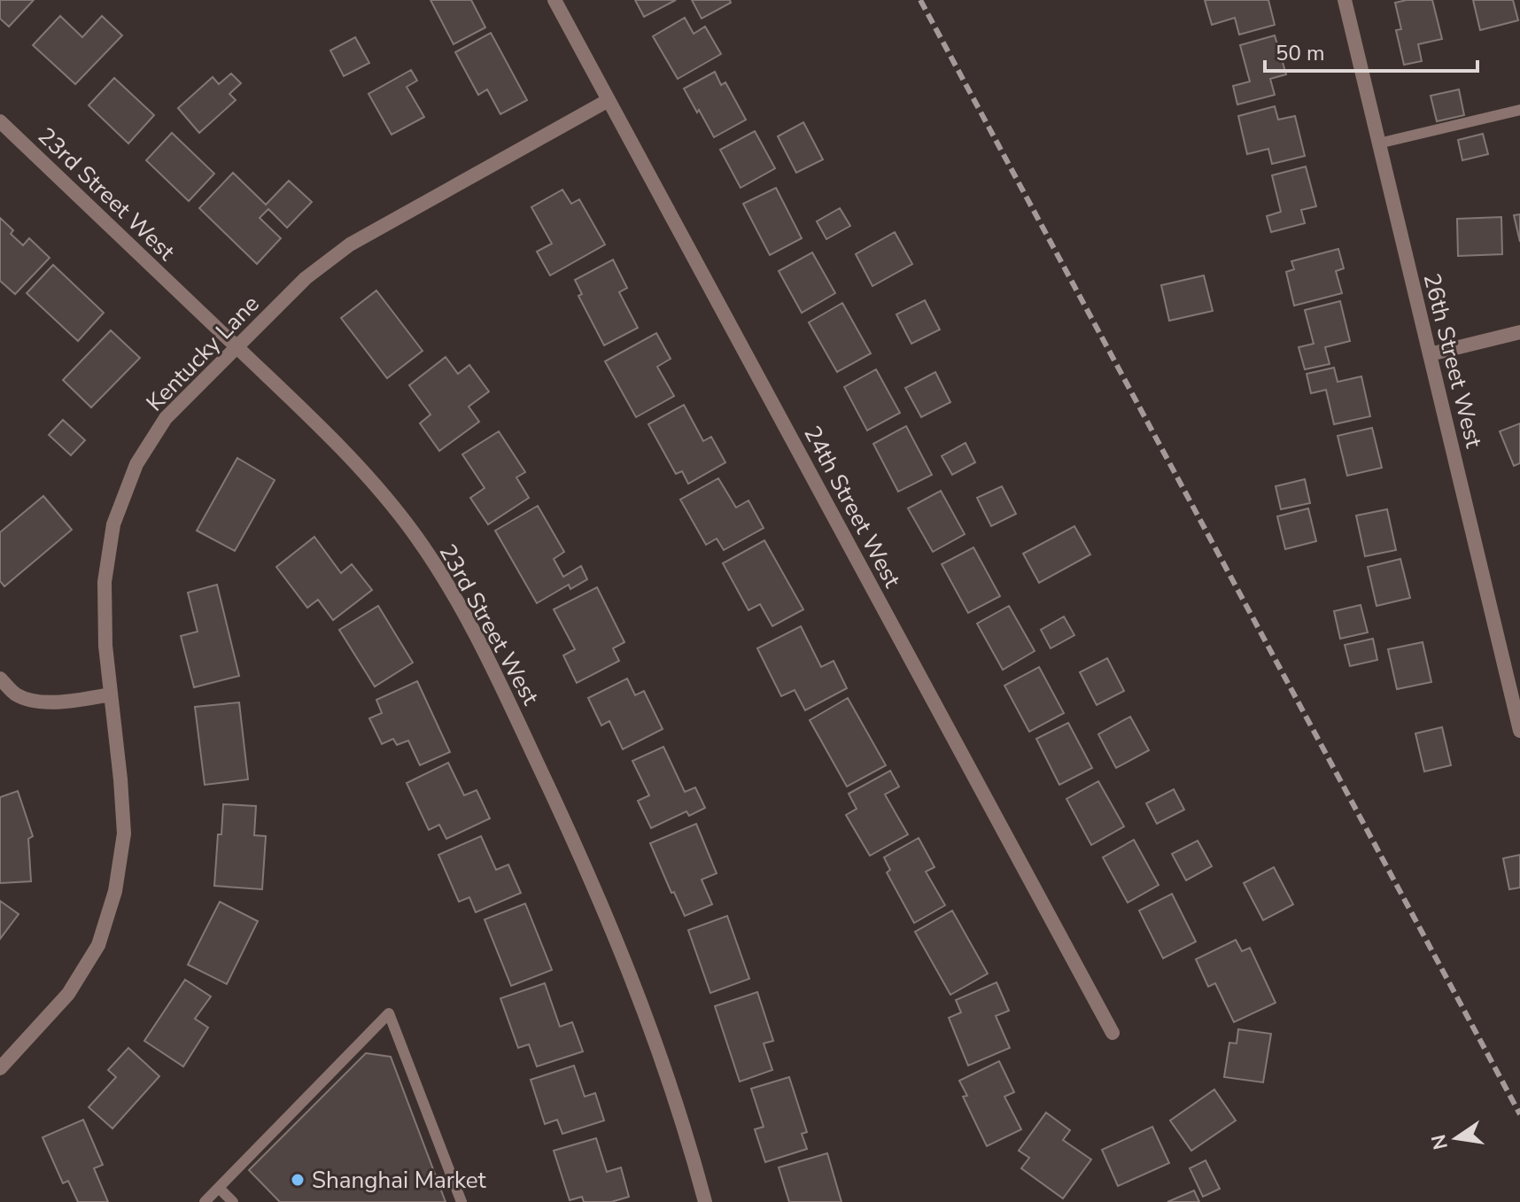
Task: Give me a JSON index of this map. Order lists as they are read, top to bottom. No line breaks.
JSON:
{"streets":{"street":["23rd Street West","Kentucky Lane","26th Street West","24th Street West"]},"crossings":[["23rd Street West","Kentucky Lane"],["Kentucky Lane","24th Street West"]],"places":["Shanghai Market"],"scale_bar":"50 m","north":"left"}
